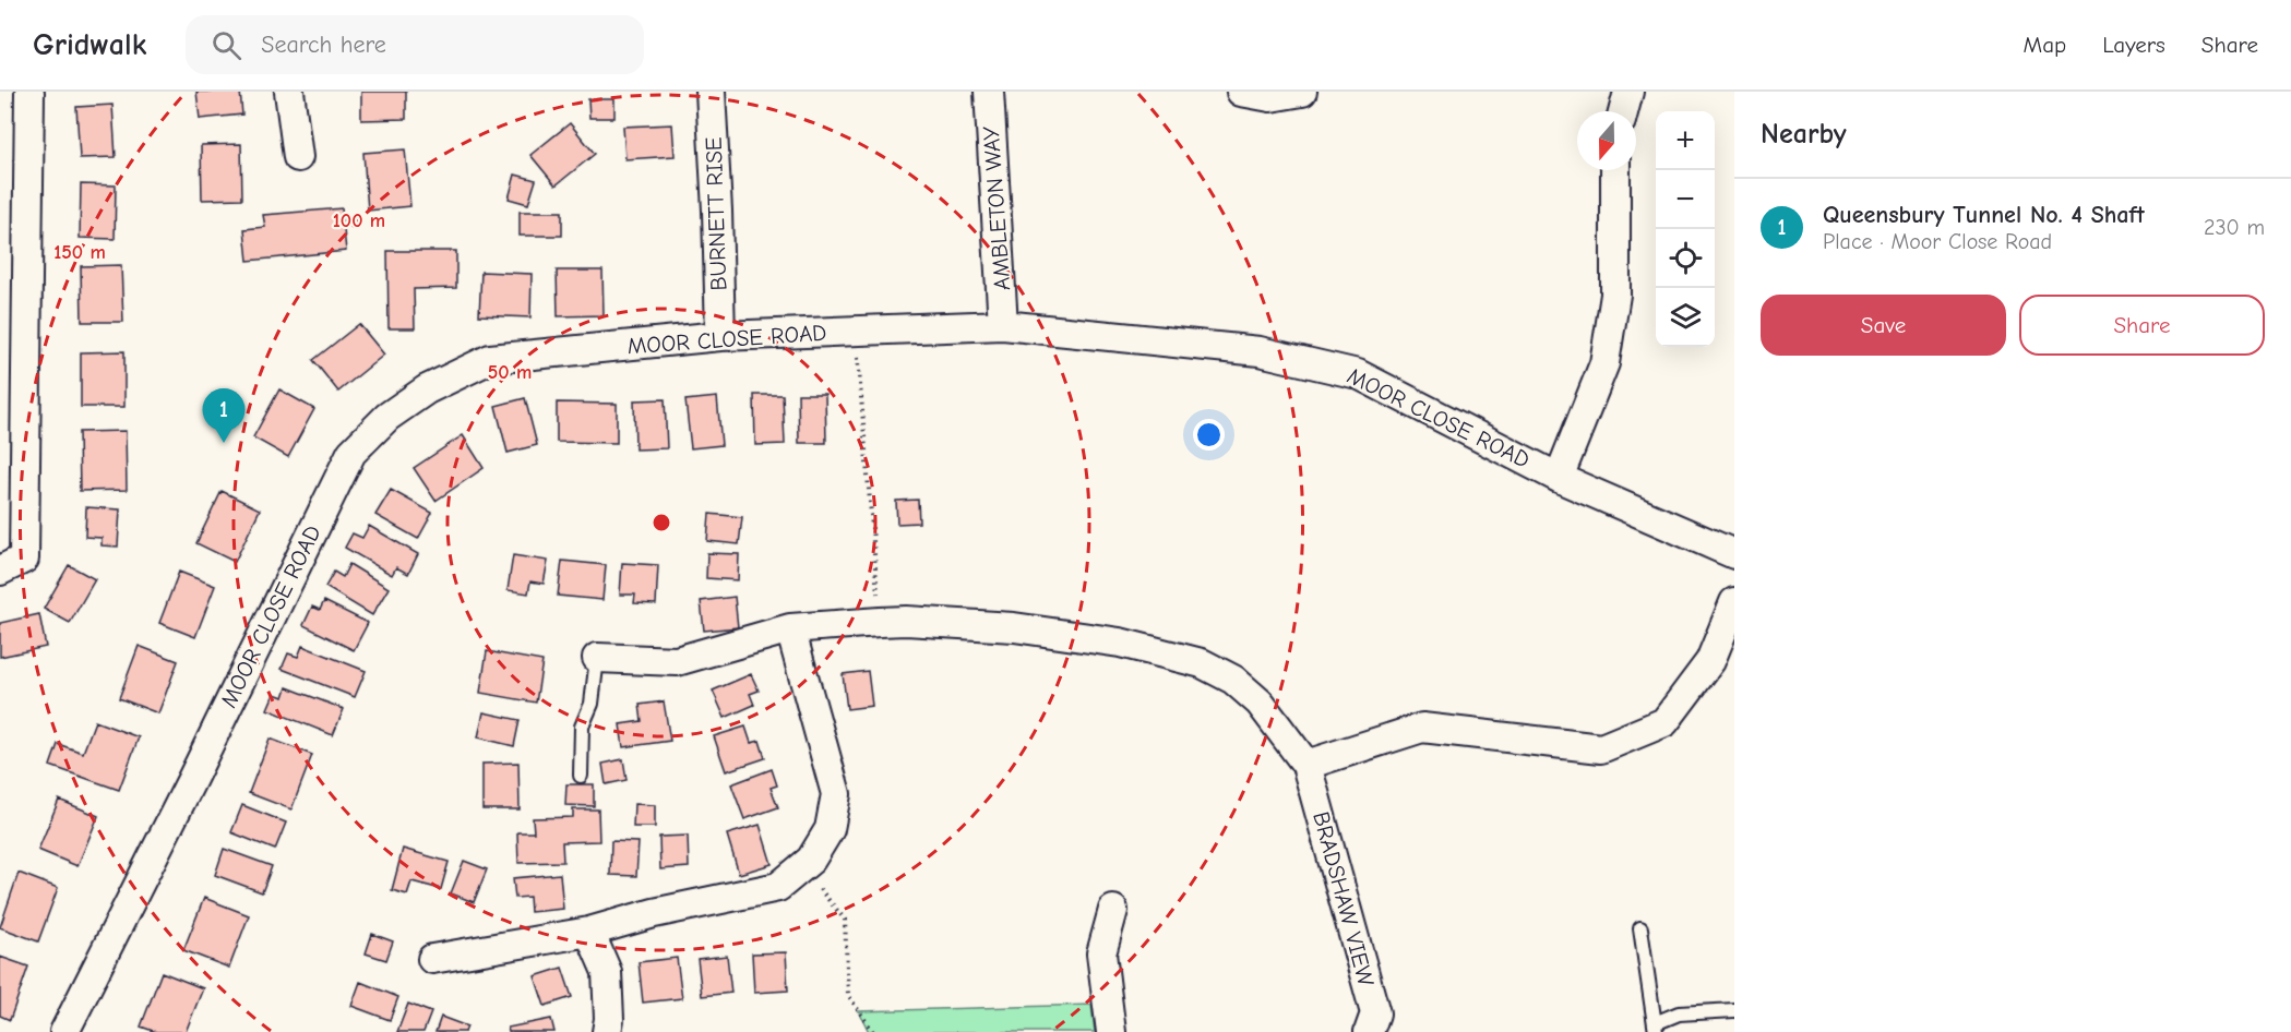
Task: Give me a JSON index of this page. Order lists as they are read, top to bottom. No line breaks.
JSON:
{"streets":{"street":["AMBLETON WAY","BURNETT RISE","MOOR CLOSE ROAD","BRADSHAW VIEW"]},"crossings":[["AMBLETON WAY","MOOR CLOSE ROAD"],["BURNETT RISE","MOOR CLOSE ROAD"]],"north":"bottom","page":{"header":"Gridwalk","search":"Search here","nav":["Map","Layers","Share"],"heading":"Nearby","map_buttons":["+","−"],"list":[{"mark":"1","name":"Queensbury Tunnel No. 4 Shaft","note":"Place · Moor Close Road","value":"230 m"}],"buttons":["Save","Share"],"pins":"1"},"rings":["100 m","150 m","50 m"]}
